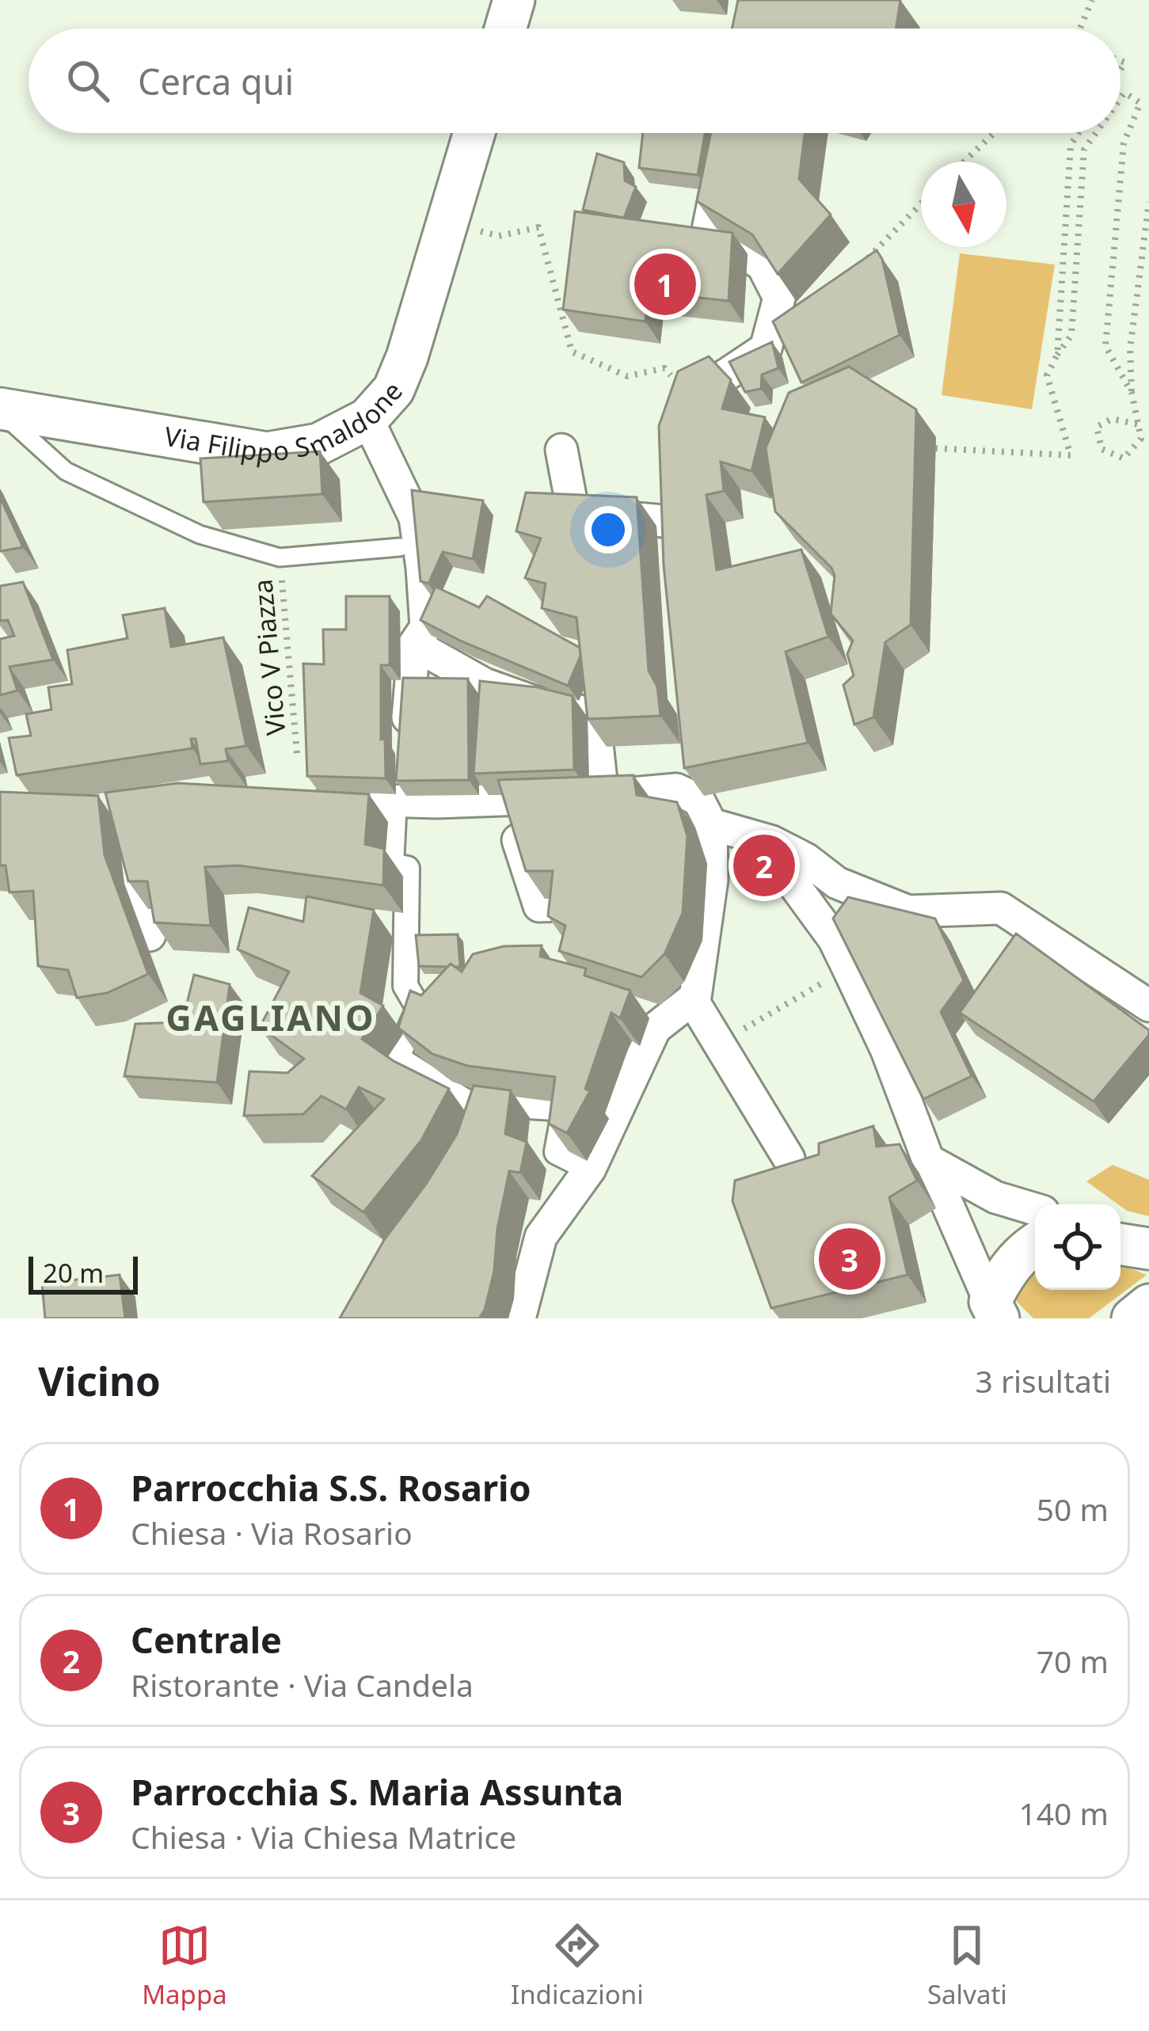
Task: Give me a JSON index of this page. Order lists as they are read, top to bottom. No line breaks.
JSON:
{"streets":{"street":["Via Filippo Smaldone"],"path":["Vico V Piazza"]},"districts":["GAGLIANO"],"scale_bar":"20 m","north":"bottom","page":{"search":"Cerca qui","pins":["1","2","3"],"scale":"20 m","heading":["Vicino","3 risultati"],"list":[{"mark":"1","name":"Parrocchia S.S. Rosario","note":"Chiesa · Via Rosario","value":"50 m"},{"mark":"2","name":"Centrale","note":"Ristorante · Via Candela","value":"70 m"},{"mark":"3","name":"Parrocchia S. Maria Assunta","note":"Chiesa · Via Chiesa Matrice","value":"140 m"}],"nav":["Mappa","Indicazioni","Salvati"]}}
